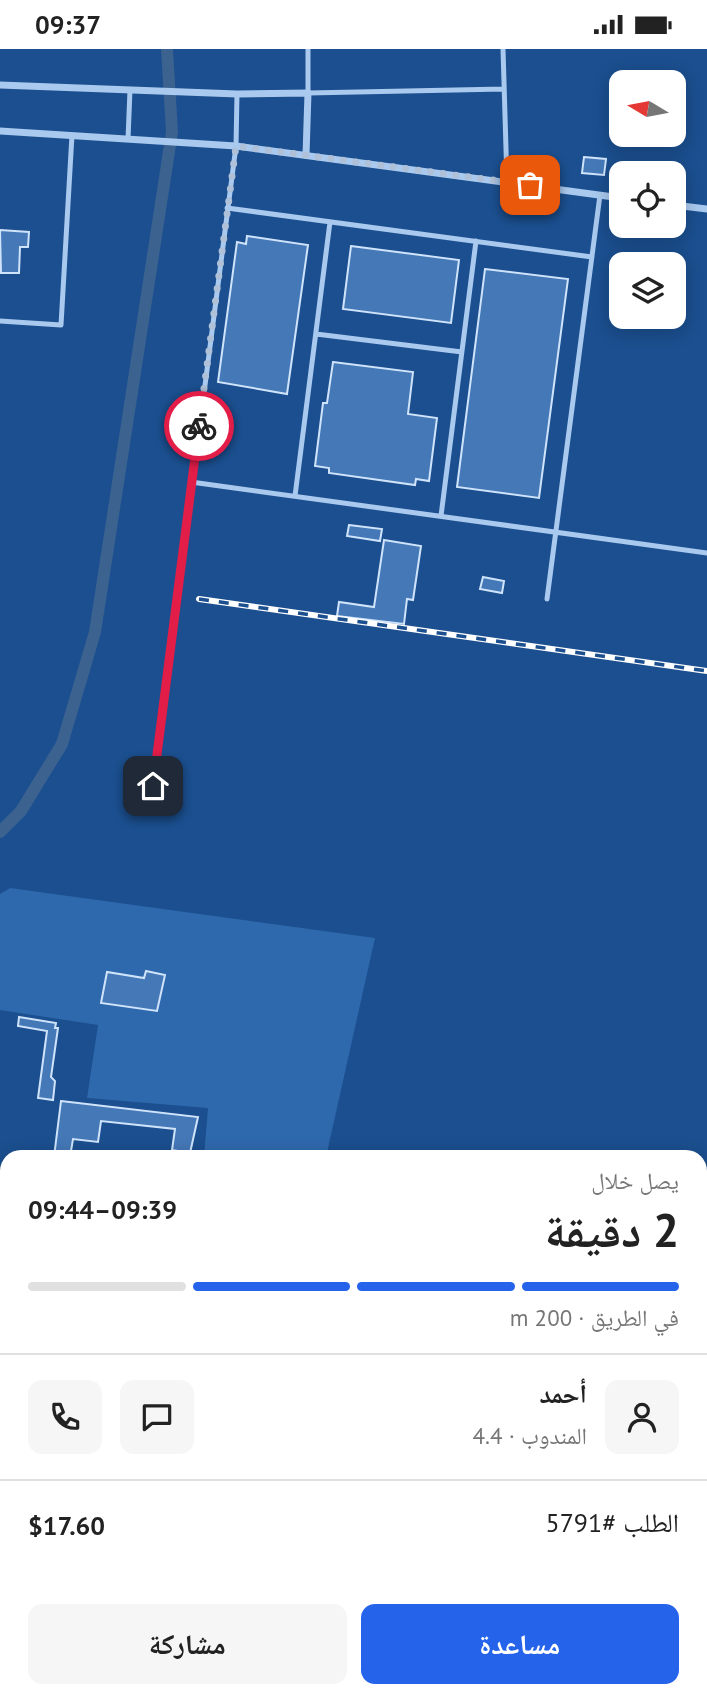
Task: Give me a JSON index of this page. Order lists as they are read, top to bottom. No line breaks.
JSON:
{"north":"left","page":{"status":"09:37","heading":["2 دقيقة","يصل خلال","09:39–09:44"],"panel":["أحمد","المندوب · 4.4","الطلب #5791","$17.60"],"bar":"في الطريق · 200 m","buttons":["مساعدة","مشاركة"]}}
